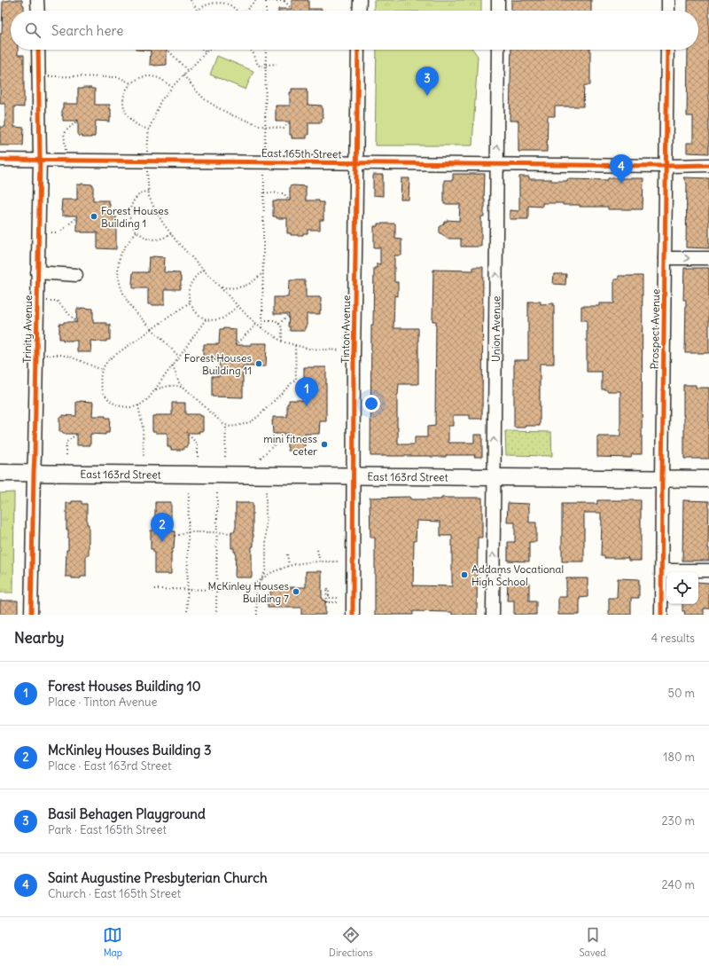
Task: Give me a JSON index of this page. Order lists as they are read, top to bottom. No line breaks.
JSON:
{"streets":{"main road":["East 163rd Street"],"street":["East 165th Street","Trinity Avenue","Tinton Avenue","Union Avenue","Prospect Avenue"]},"crossings":[["East 165th Street","Trinity Avenue"],["East 165th Street","Tinton Avenue"],["East 165th Street","Union Avenue"],["East 165th Street","Prospect Avenue"],["Trinity Avenue","East 163rd Street"],["Tinton Avenue","East 163rd Street"],["Union Avenue","East 163rd Street"],["Prospect Avenue","East 163rd Street"]],"one_way":["Union Avenue"],"places":["Forest Houses Building 1","Forest Houses Building 11","mini fitness ceter","Addams Vocational High School","McKinley Houses Building 7"],"page":{"search":"Search here","pins":["3","4","1","2"],"heading":["Nearby","4 results"],"list":[{"mark":"1","name":"Forest Houses Building 10","note":"Place · Tinton Avenue","value":"50 m"},{"mark":"2","name":"McKinley Houses Building 3","note":"Place · East 163rd Street","value":"180 m"},{"mark":"3","name":"Basil Behagen Playground","note":"Park · East 165th Street","value":"230 m"},{"mark":"4","name":"Saint Augustine Presbyterian Church","note":"Church · East 165th Street","value":"240 m"}],"nav":["Map","Directions","Saved"]}}
